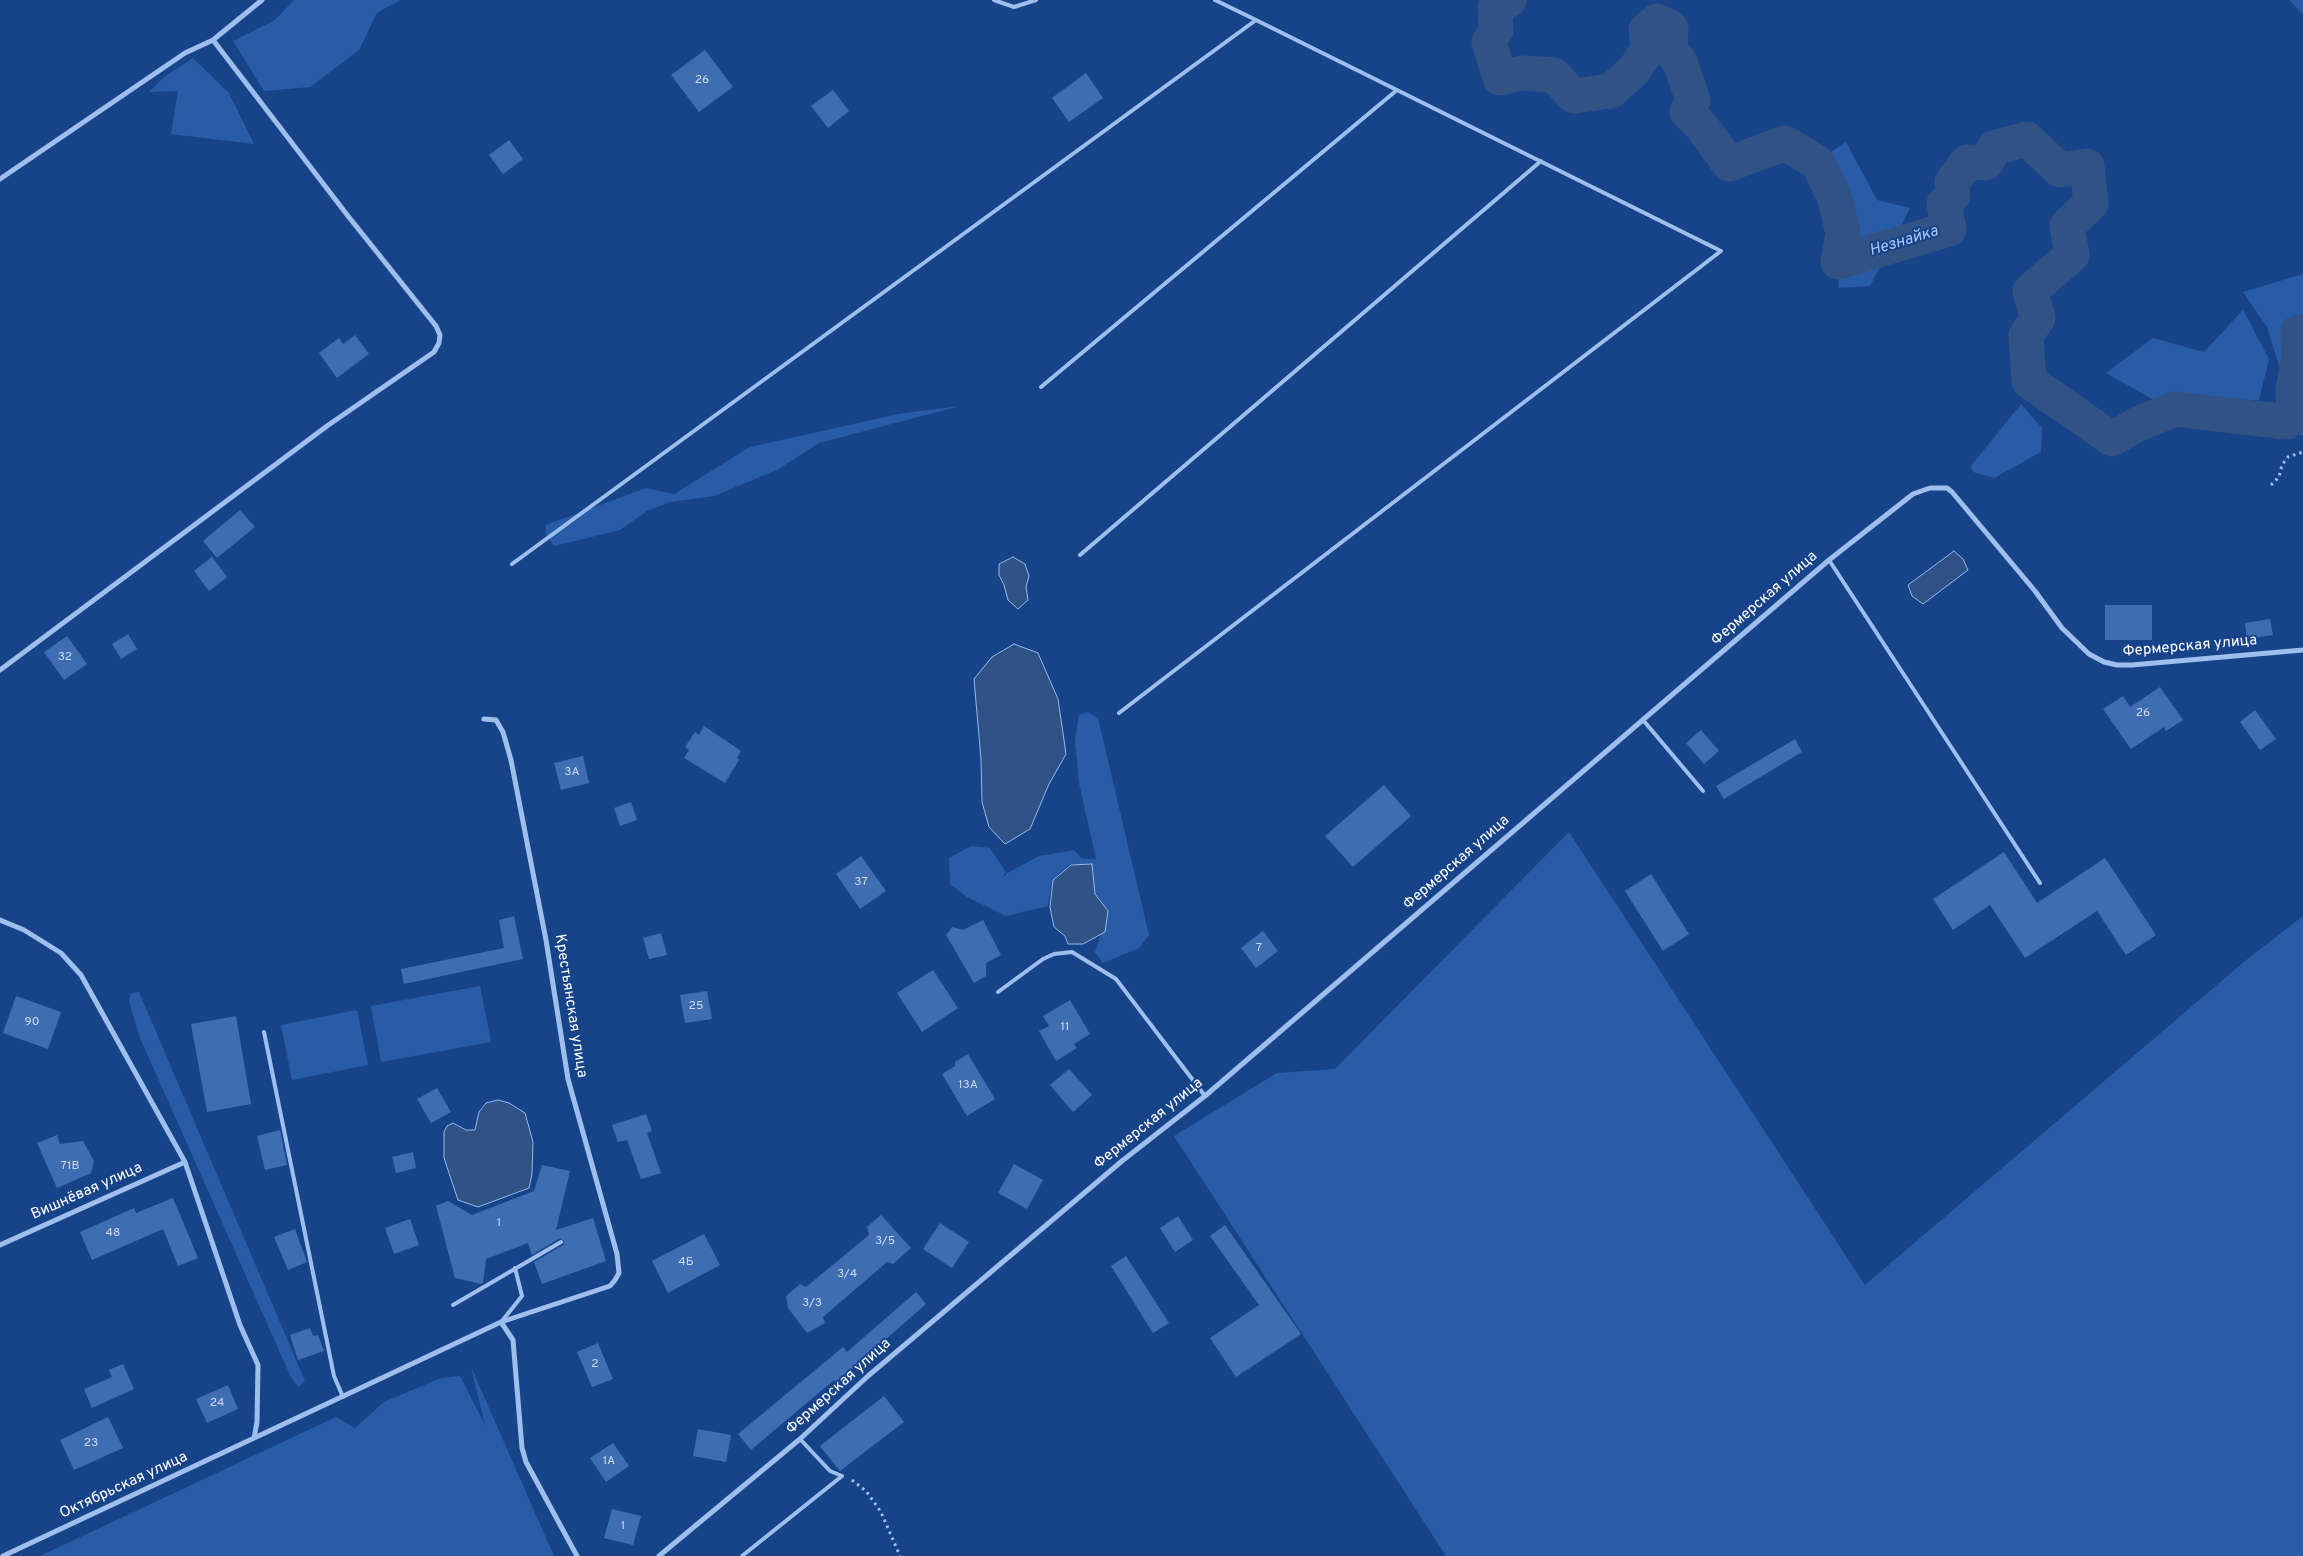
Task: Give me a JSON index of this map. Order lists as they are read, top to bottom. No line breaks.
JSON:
{"streets":{"street":["Фермерская улица","Крестьянская улица","Вишнёвая улица","Октябрьская улица"]},"crossings":[["Крестьянская улица","Октябрьская улица"]],"water":["Незнайка"],"house_numbers":["26","32","26","3А","37","7","25","90","11","13А","71В","1","48","3/5","4Б","3/4","3/3","2","24","23","1А","1"]}
